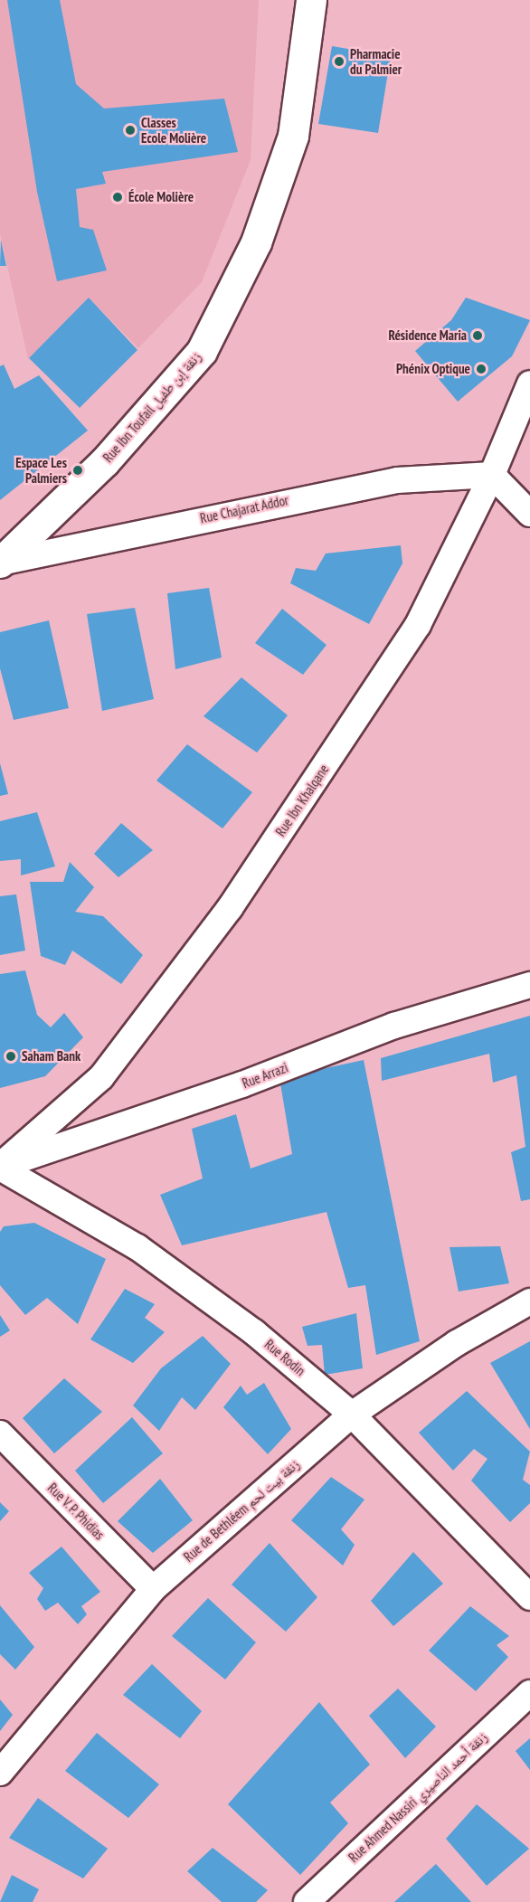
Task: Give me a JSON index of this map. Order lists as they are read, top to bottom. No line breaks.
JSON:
{"streets":{"street":["Rue Ibn Toufail زنقة إبن طفيل","Rue Chajarat Addor","Rue Ibn Khalqane","Rue Arrazi","Rue Rodin","Rue de Bethléem زنقة بيت لحم","Rue V. P. Phidias","Rue Ahmed Nassiri زنقة أحمد الناصيري"]},"crossings":[["Rue Ibn Toufail زنقة إبن طفيل","Rue Chajarat Addor"],["Rue Chajarat Addor","Rue Ibn Khalqane"],["Rue Ibn Khalqane","Rue Arrazi"],["Rue Ibn Khalqane","Rue Rodin"],["Rue Arrazi","Rue Rodin"],["Rue Rodin","Rue de Bethléem زنقة بيت لحم"],["Rue de Bethléem زنقة بيت لحم","Rue V. P. Phidias"]],"places":["Pharmacie du Palmier","Classes Ecole Molière","École Molière","Résidence Maria","Phénix Optique","Espace Les Palmiers","Saham Bank"]}
